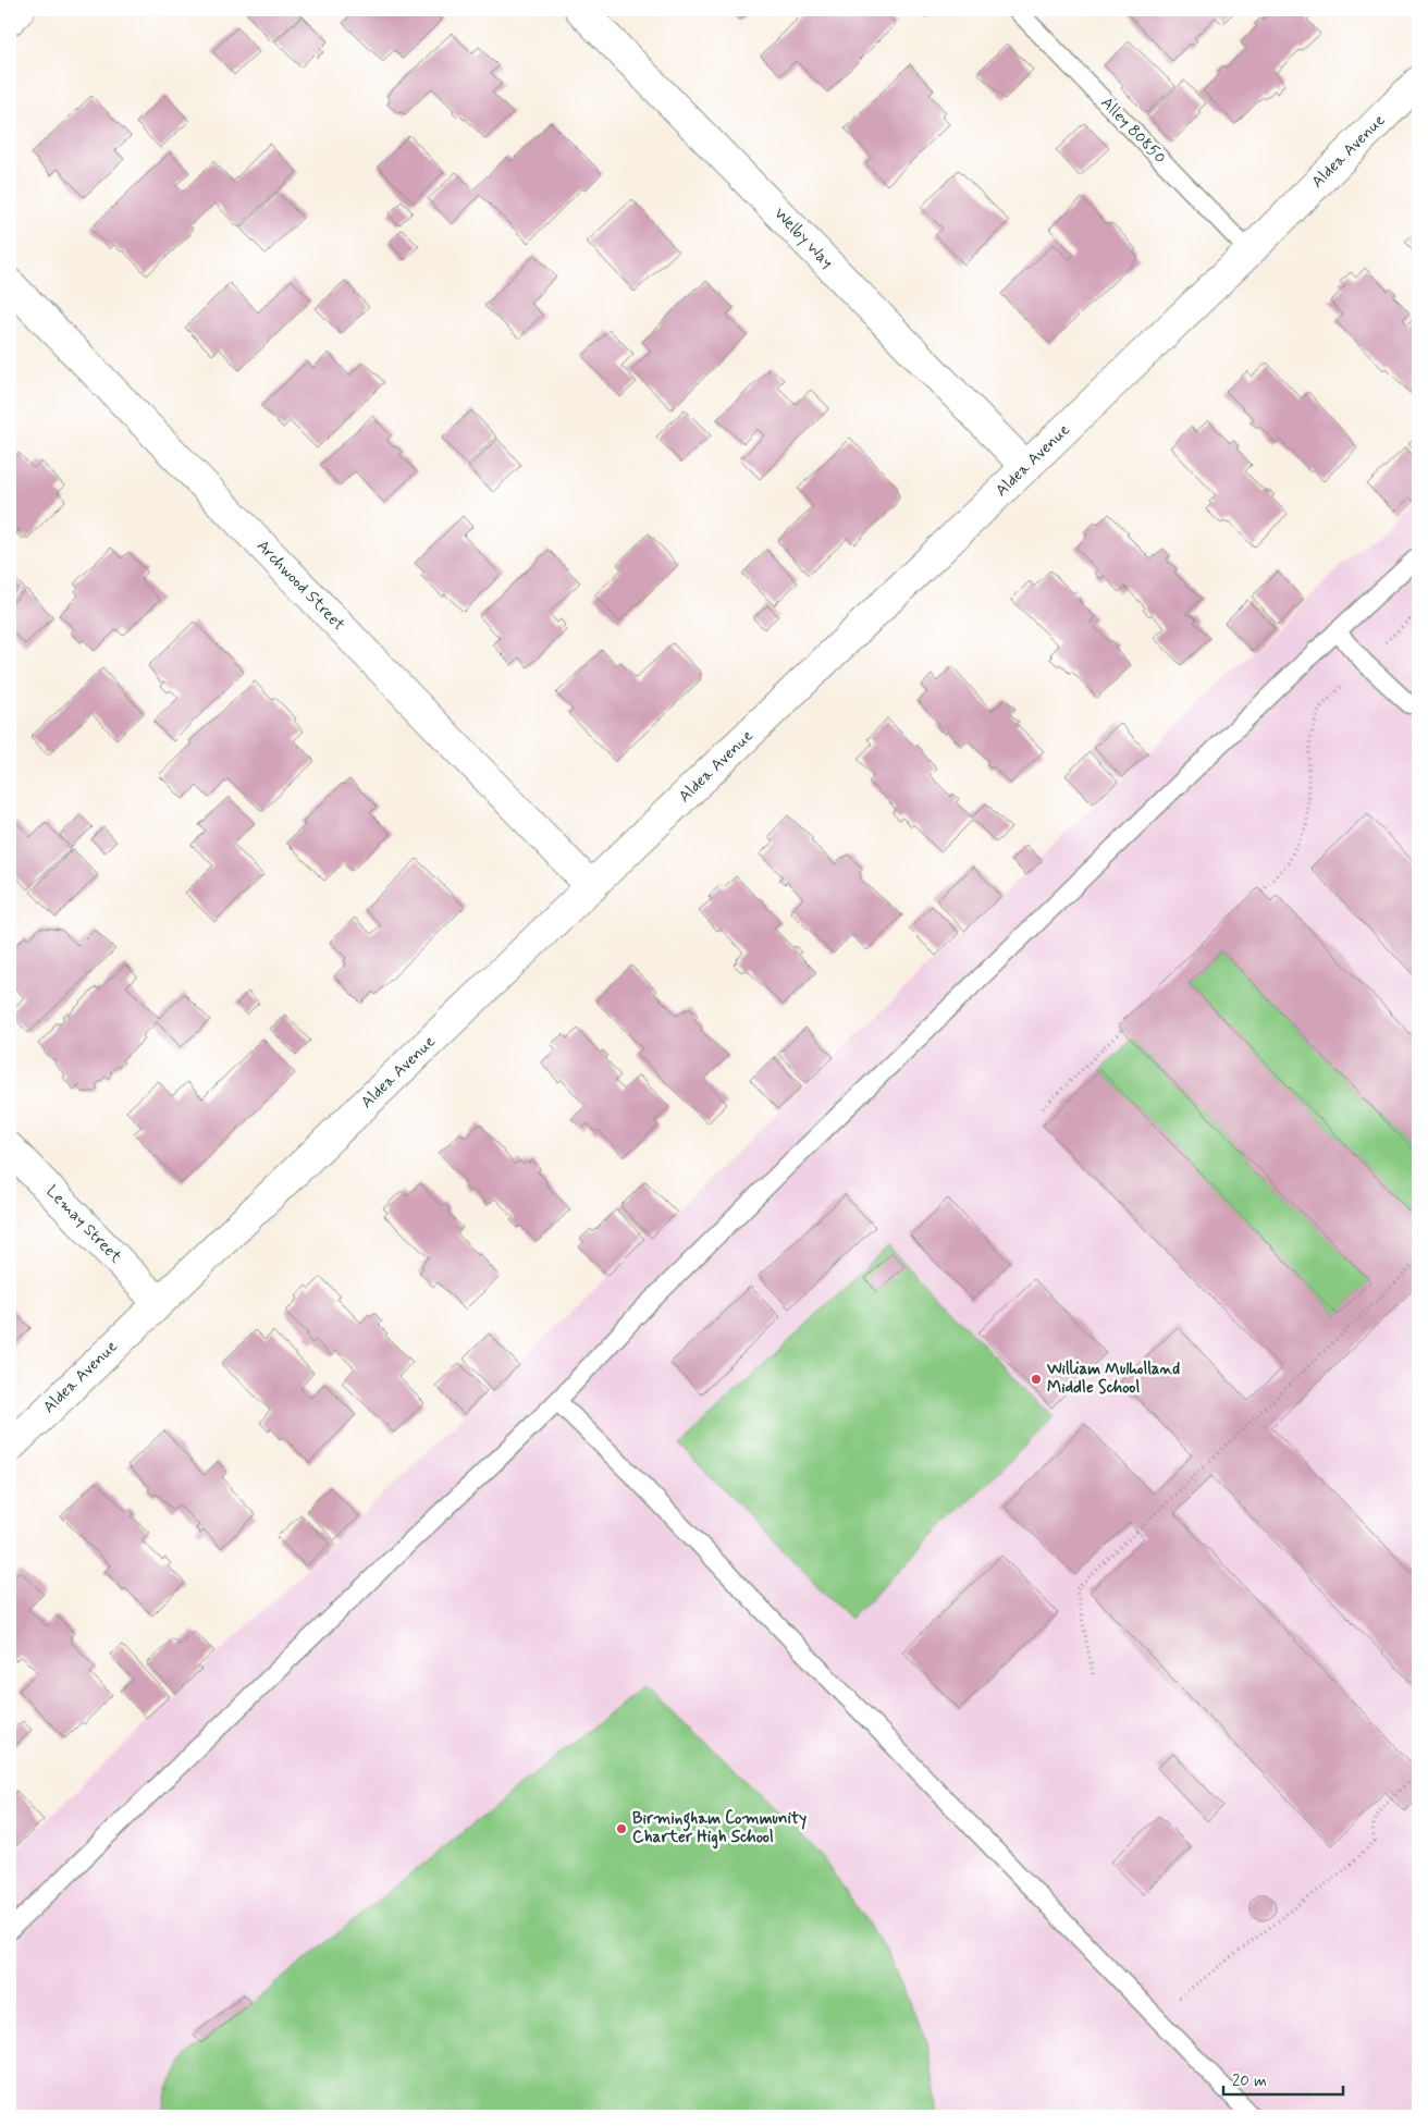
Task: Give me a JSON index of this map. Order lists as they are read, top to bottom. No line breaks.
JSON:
{"streets":{"street":["Aldea Avenue","Welby Way","Archwood Street","Lemay Street"],"lane":["Alley 80850"]},"crossings":[["Alley 80850","Aldea Avenue"],["Aldea Avenue","Welby Way"],["Aldea Avenue","Archwood Street"],["Aldea Avenue","Lemay Street"]],"places":["William Mulholland Middle School","Birmingham Community Charter High School"],"scale_bar":"20 m"}
